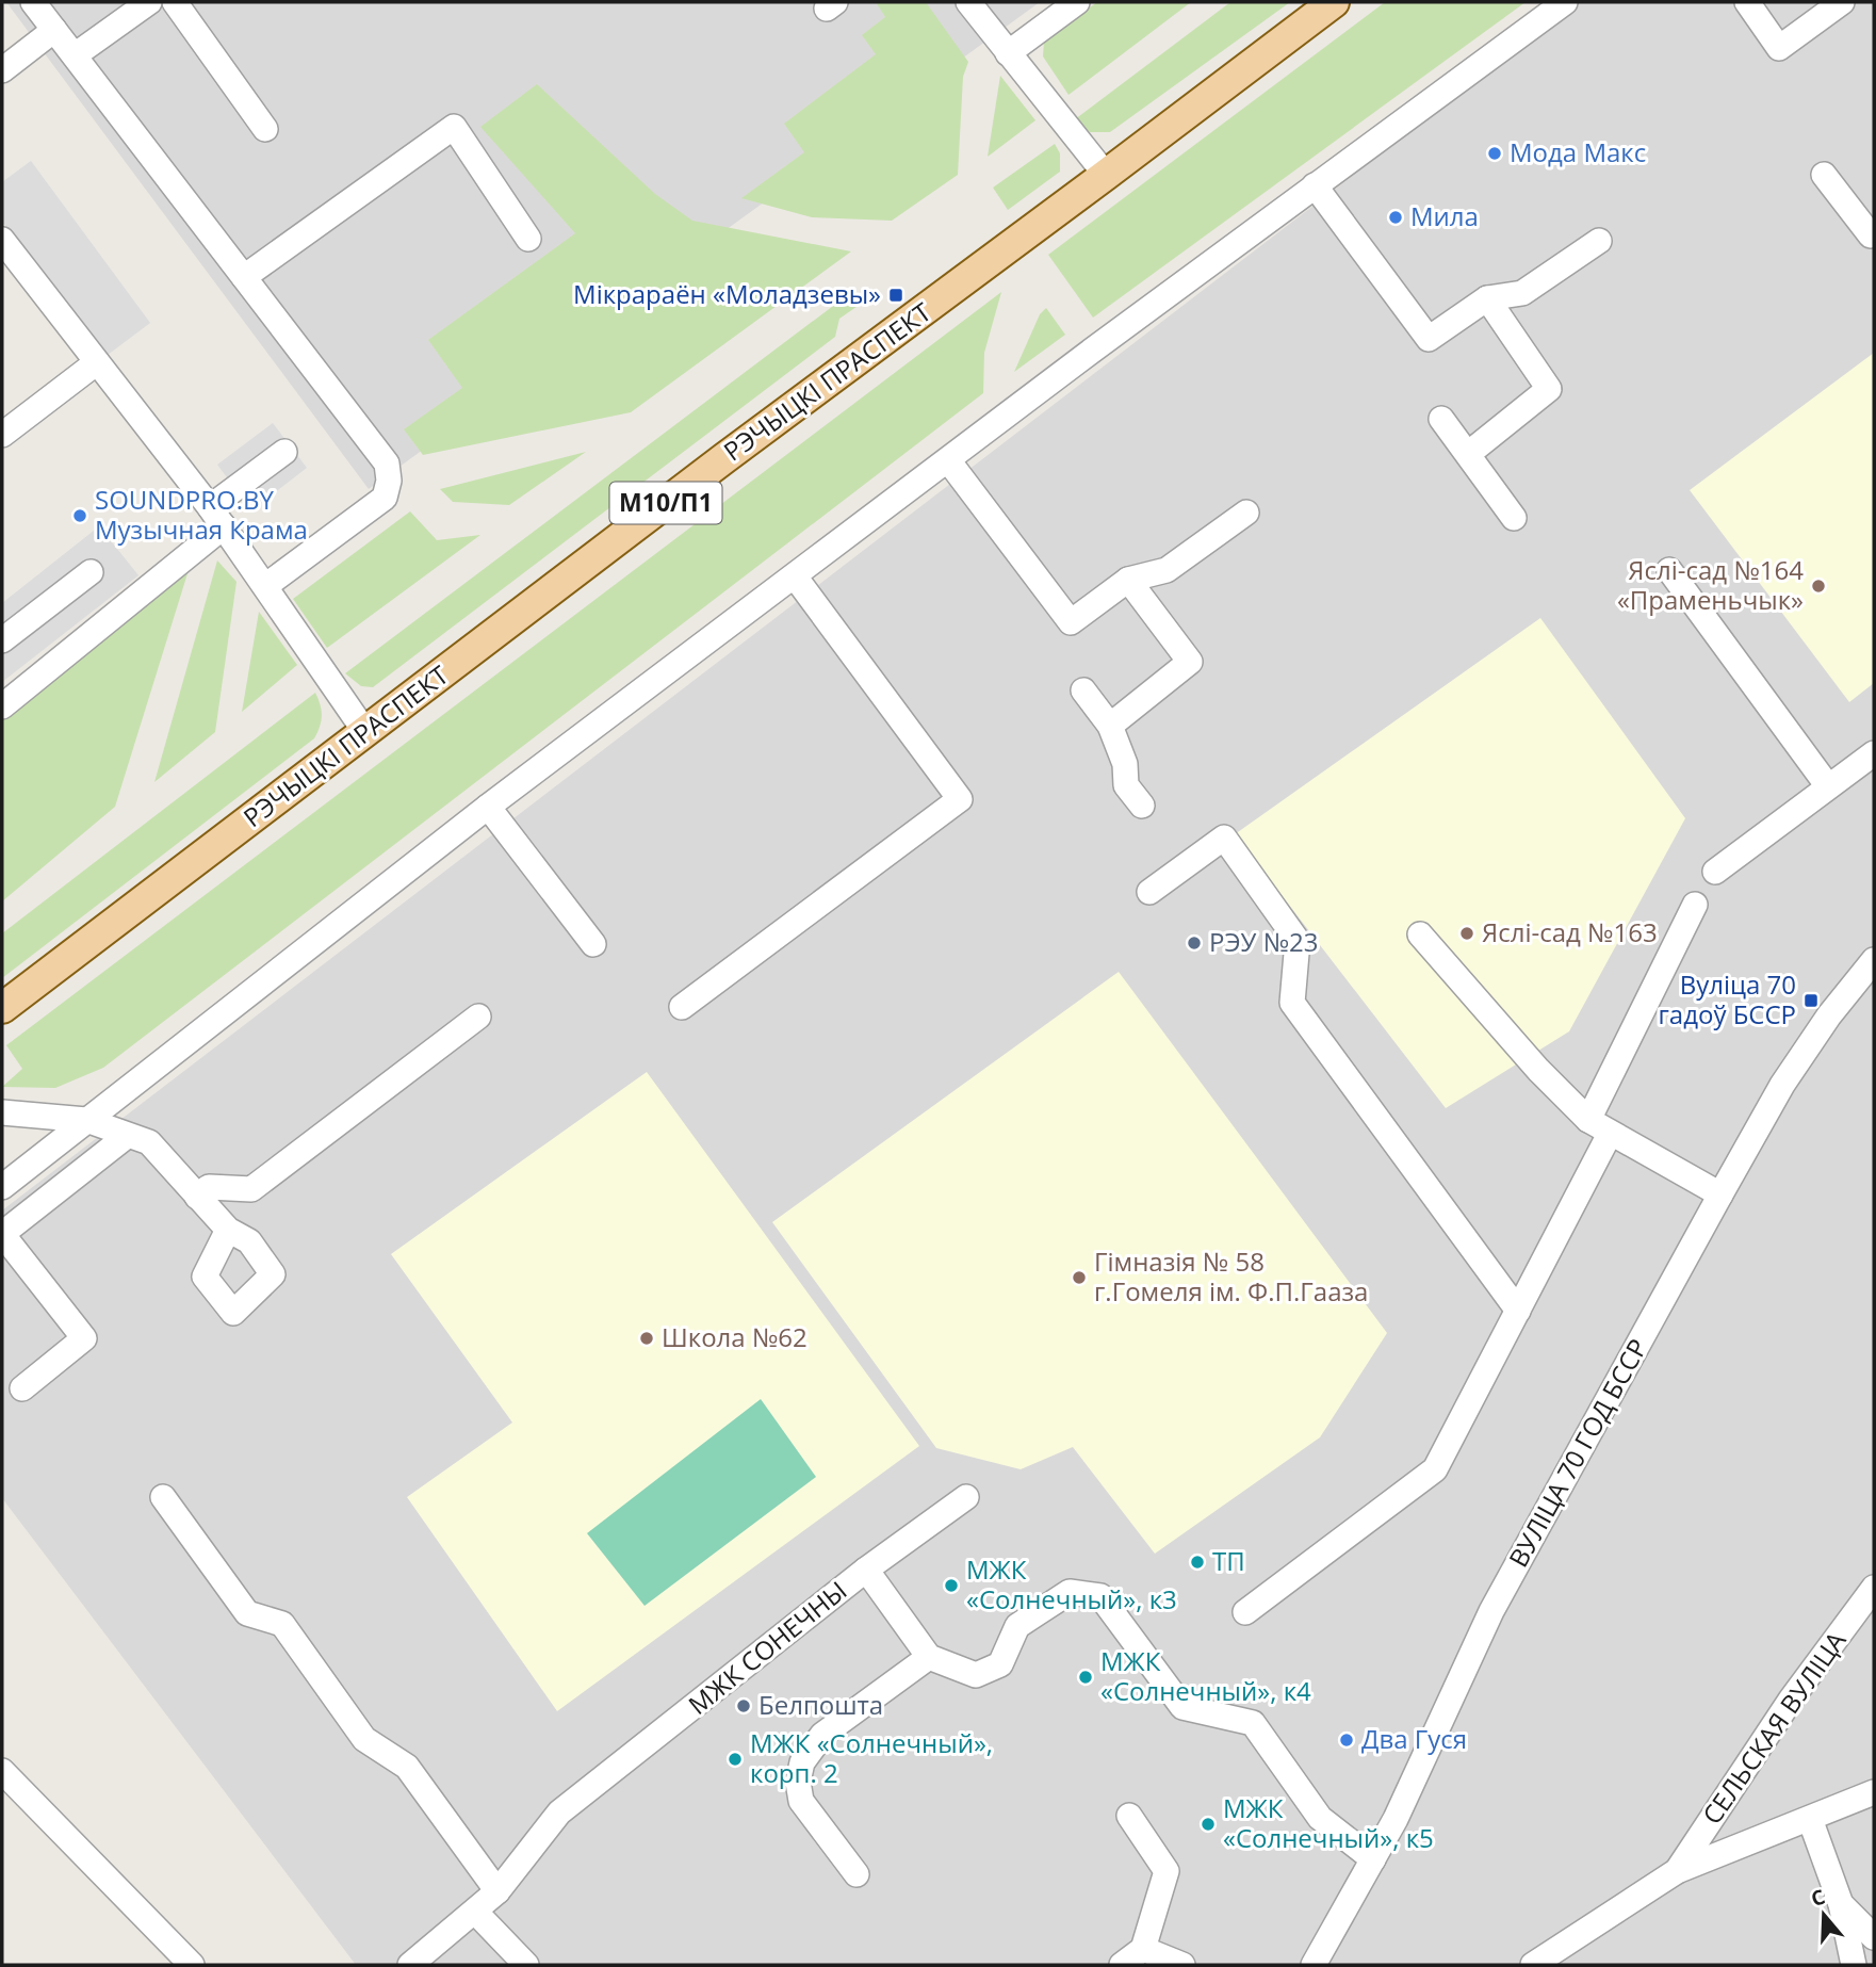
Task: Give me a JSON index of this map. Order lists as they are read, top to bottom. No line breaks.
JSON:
{"streets":{"main road":["РЭЧЫЦКІ ПРАСПЕКТ","М10/П1"],"street":["ВУЛІЦА 70 ГОД БССР","МЖК СОНЕЧНЫ","СЕЛЬСКАЯ ВУЛІЦА"]},"places":{"other":["Мода Макс","Мила","SOUNDPRO.BY Музычная Крама","Яслі-сад №164 «Праменьчык»","Яслі-сад №163","РЭУ №23","Гімназія № 58 г.Гомеля ім. Ф.П.Гааза","Школа №62","ТП","МЖК «Солнечный», к3","МЖК «Солнечный», к4","Белпошта","Два Гуся","МЖК «Солнечный», корп. 2","МЖК «Солнечный», к5"],"transit":["Мікрараён «Моладзевы»","Вуліца 70 гадоў БССР"]},"north":"top"}
